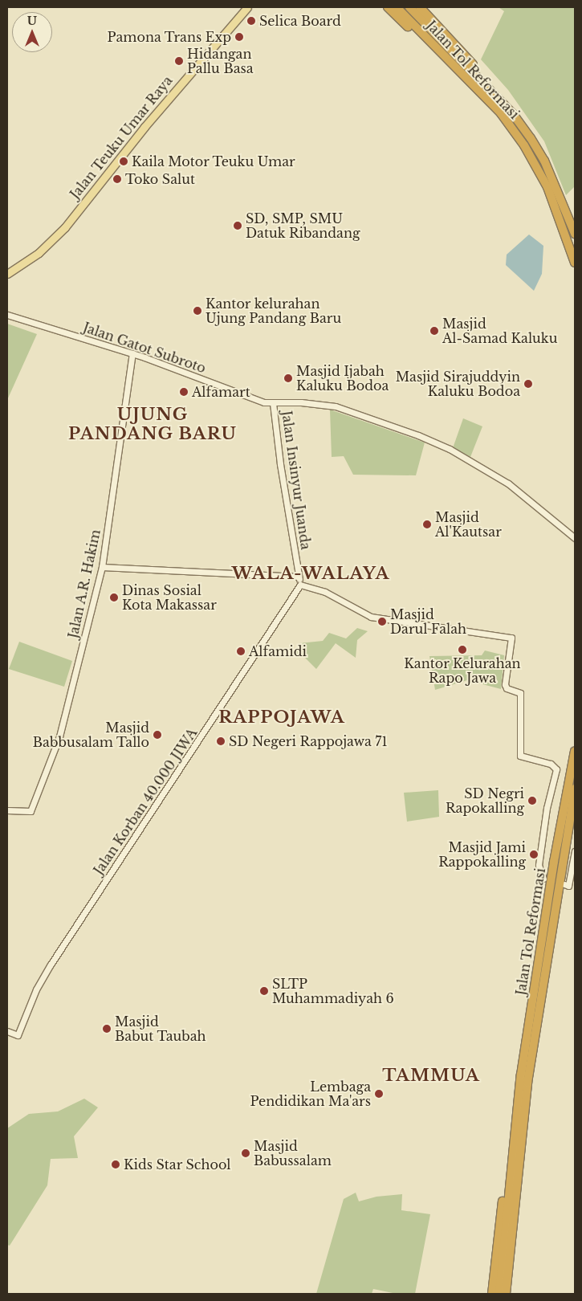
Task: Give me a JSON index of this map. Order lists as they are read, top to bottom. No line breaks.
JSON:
{"streets":{"highway":["Jalan Tol Reformasi"],"main road":["Jalan Teuku Umar Raya"],"street":["Jalan Gatot Subroto","Jalan Insinyur Juanda","Jalan A.R. Hakim","Jalan Korban 40.000 JIWA"]},"crossings":[["Jalan Gatot Subroto","Jalan Insinyur Juanda"],["Jalan Gatot Subroto","Jalan A.R. Hakim"],["Jalan Insinyur Juanda","Jalan Korban 40.000 JIWA"]],"districts":["UJUNG PANDANG BARU","WALA-WALAYA","RAPPOJAWA","TAMMUA"],"places":["Selica Board","Pamona Trans Exp","Hidangan Pallu Basa","Kaila Motor Teuku Umar","Toko Salut","SD, SMP, SMU Datuk Ribandang","Kantor kelurahan Ujung Pandang Baru","Masjid Al-Samad Kaluku","Masjid Ijabah Kaluku Bodoa","Masjid Sirajuddyin Kaluku Bodoa","Alfamart","Masjid Al'Kautsar","Dinas Sosial Kota Makassar","Masjid Darul Falah","Kantor Kelurahan Rapo Jawa","Alfamidi","Masjid Babbusalam Tallo","SD Negeri Rappojawa 71","SD Negri Rapokalling","Masjid Jami Rappokalling","SLTP Muhammadiyah 6","Masjid Babut Taubah","Lembaga Pendidikan Ma'ars","Masjid Babussalam","Kids Star School"],"north":"top"}
